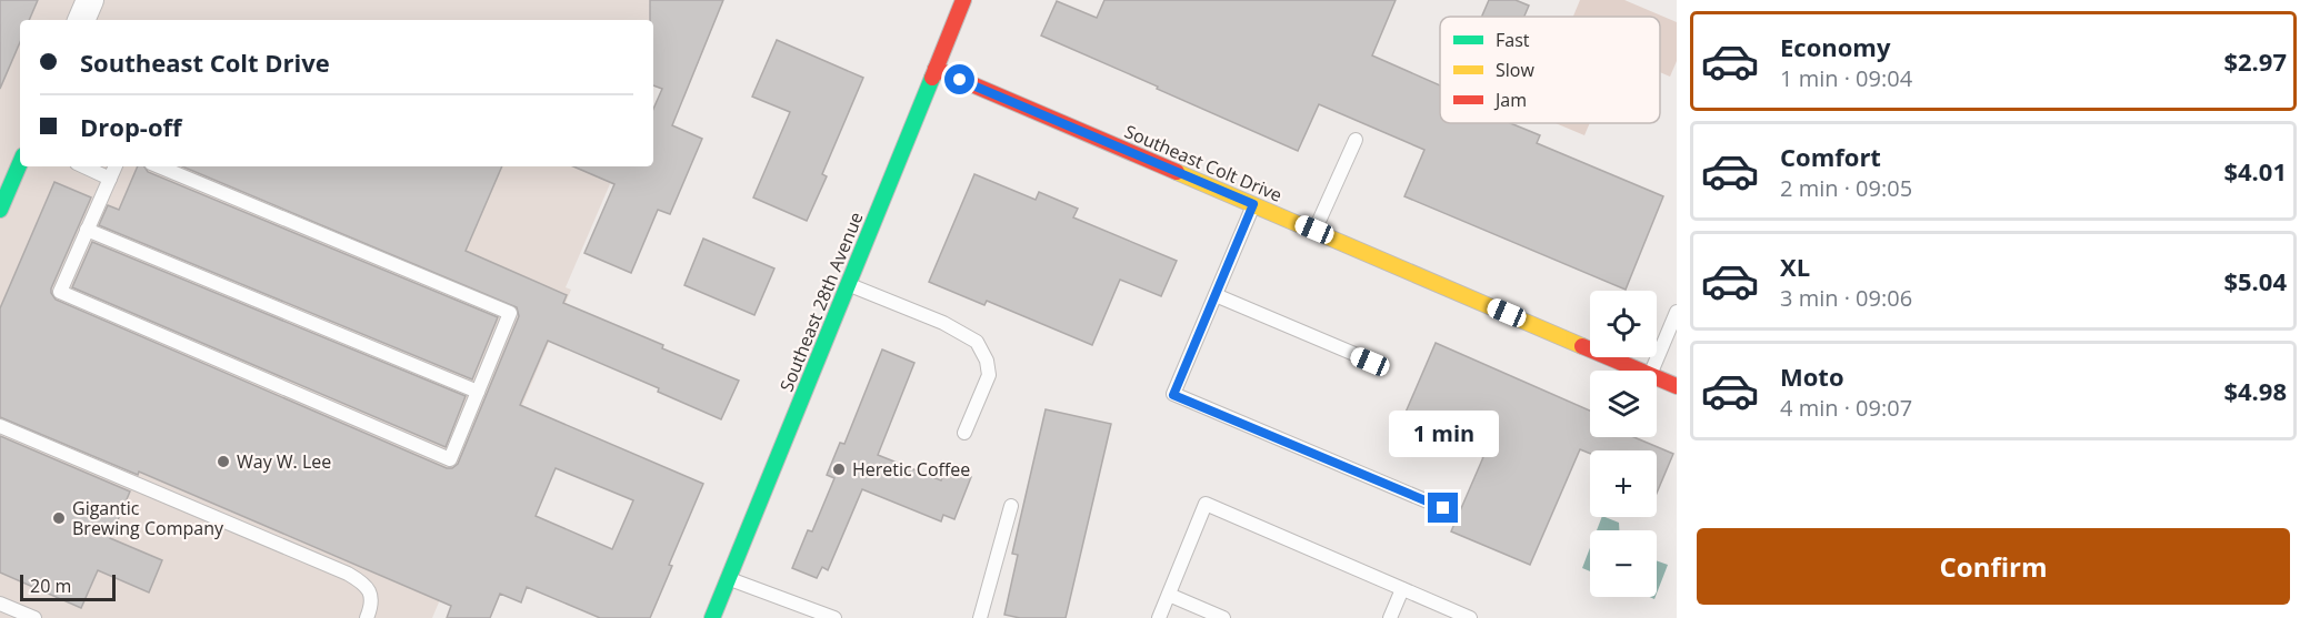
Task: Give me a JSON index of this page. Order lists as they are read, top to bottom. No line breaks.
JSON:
{"streets":{"street":["Southeast Colt Drive","Southeast 28th Avenue"]},"crossings":[["Southeast Colt Drive","Southeast 28th Avenue"]],"places":["Way W. Lee","Heretic Coffee","Gigantic Brewing Company"],"legend":["Fast","Slow","Jam"],"scale_bar":"20 m","page":{"list":[{"name":"Economy","note":"1 min · 09:04","value":"$2.97"},{"name":"Comfort","note":"2 min · 09:05","value":"$4.01"},{"name":"XL","note":"3 min · 09:06","value":"$5.04"},{"name":"Moto","note":"4 min · 09:07","value":"$4.98"}],"banner":["Southeast Colt Drive","Drop-off"],"map_buttons":["+","−"],"bubble":"1 min","buttons":"Confirm","scale":"20 m"}}
